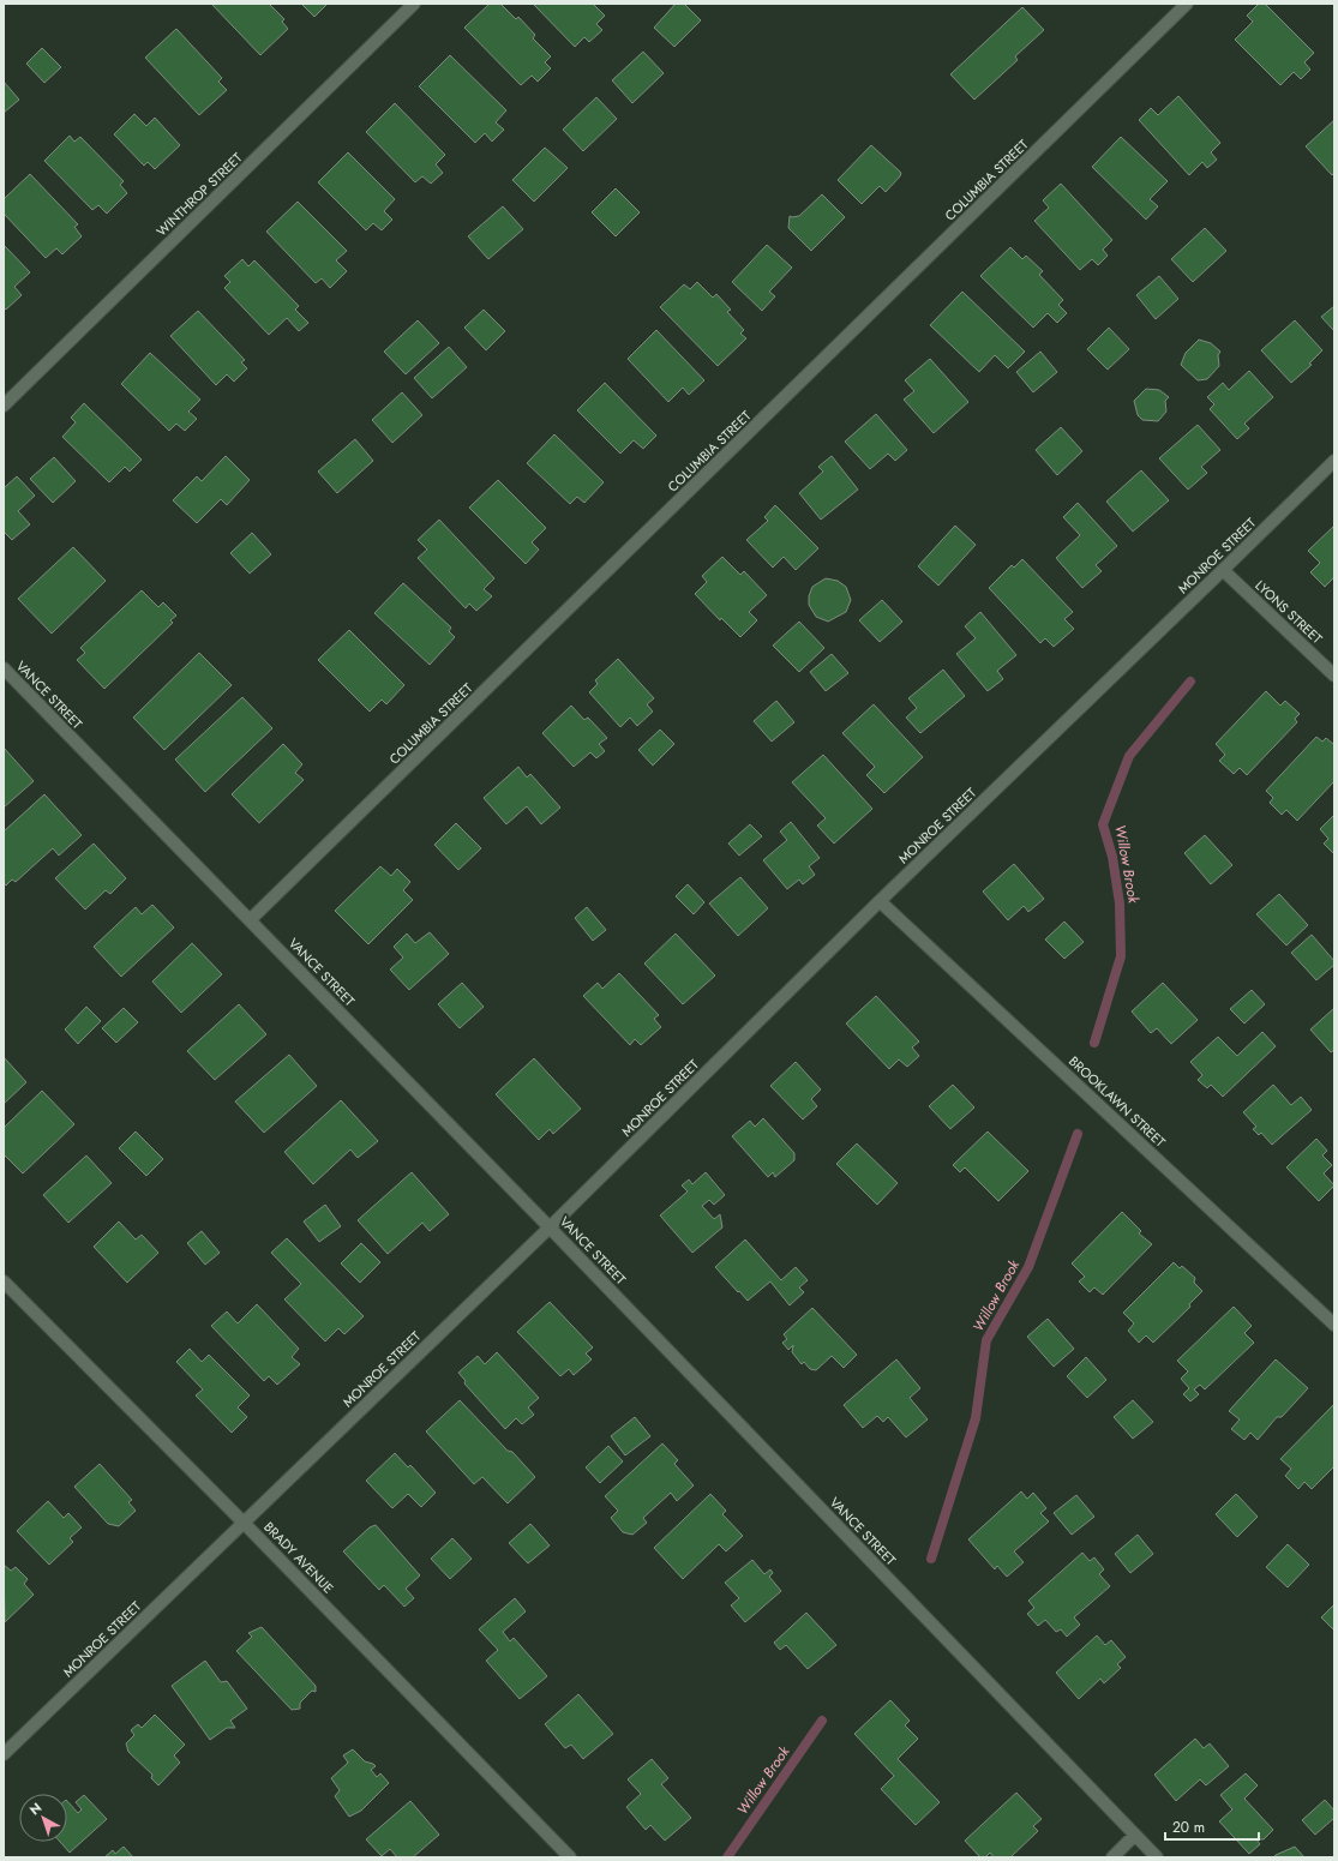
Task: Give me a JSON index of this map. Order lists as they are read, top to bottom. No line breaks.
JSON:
{"streets":{"street":["COLUMBIA STREET","WINTHROP STREET","MONROE STREET","LYONS STREET","VANCE STREET","BROOKLAWN STREET","BRADY AVENUE"]},"crossings":[["COLUMBIA STREET","VANCE STREET"],["MONROE STREET","LYONS STREET"],["MONROE STREET","VANCE STREET"],["MONROE STREET","BROOKLAWN STREET"],["MONROE STREET","BRADY AVENUE"]],"water":["Willow Brook"],"scale_bar":"20 m","north":"top left"}
